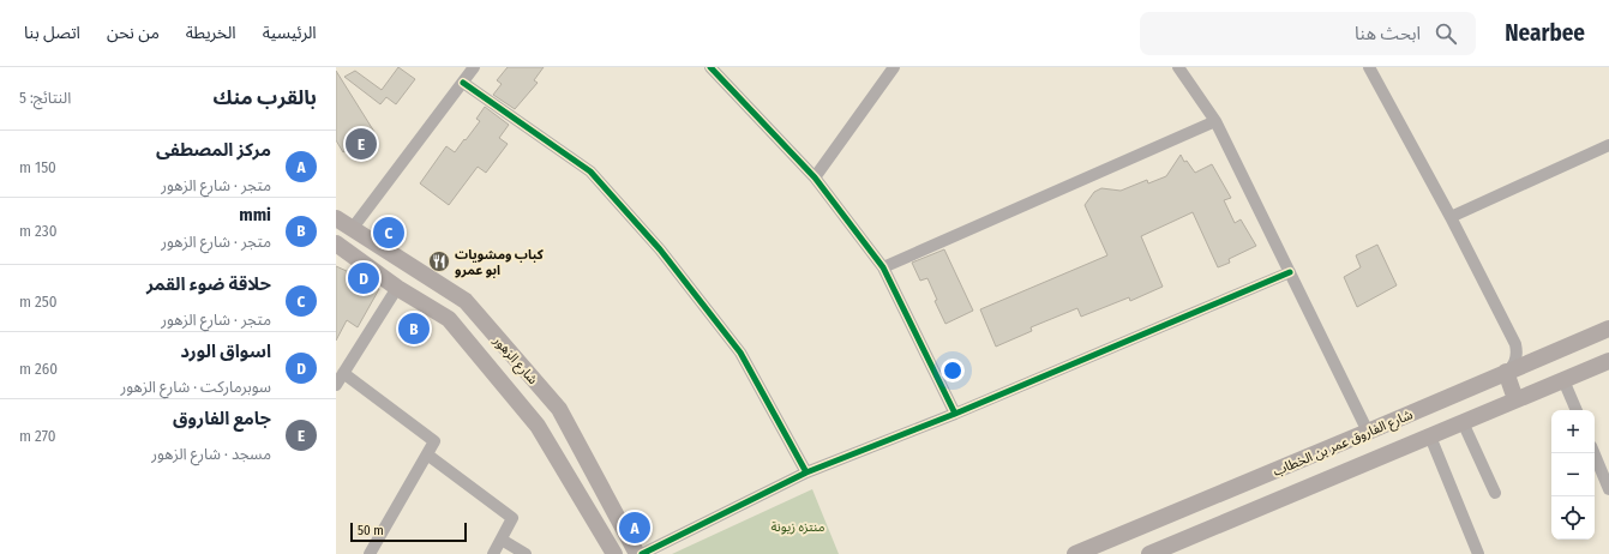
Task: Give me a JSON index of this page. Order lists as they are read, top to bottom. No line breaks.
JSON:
{"streets":{"main road":["شارع الزهور","شارع الفاروق عمر بن الخطاب"]},"parks":["منتزه زيونة"],"places":{"restaurant":["كباب ومشويات ابو عمرو"]},"scale_bar":"50 m","page":{"header":"Nearbee","search":"ابحث هنا","nav":["الرئيسية","الخريطة","من نحن","اتصل بنا"],"heading":["بالقرب منك","النتائج: 5"],"pins":["E","C","D","B","A"],"list":[{"mark":"A","name":"مركز المصطفى","note":"متجر · شارع الزهور","value":"150 m"},{"mark":"B","name":"mmi","note":"متجر · شارع الزهور","value":"230 m"},{"mark":"C","name":"حلاقة ضوء القمر","note":"متجر · شارع الزهور","value":"250 m"},{"mark":"D","name":"اسواق الورد","note":"سوبرماركت · شارع الزهور","value":"260 m"},{"mark":"E","name":"جامع الفاروق","note":"مسجد · شارع الزهور","value":"270 m"}],"map_buttons":["+","−"],"scale":"50 m"}}
